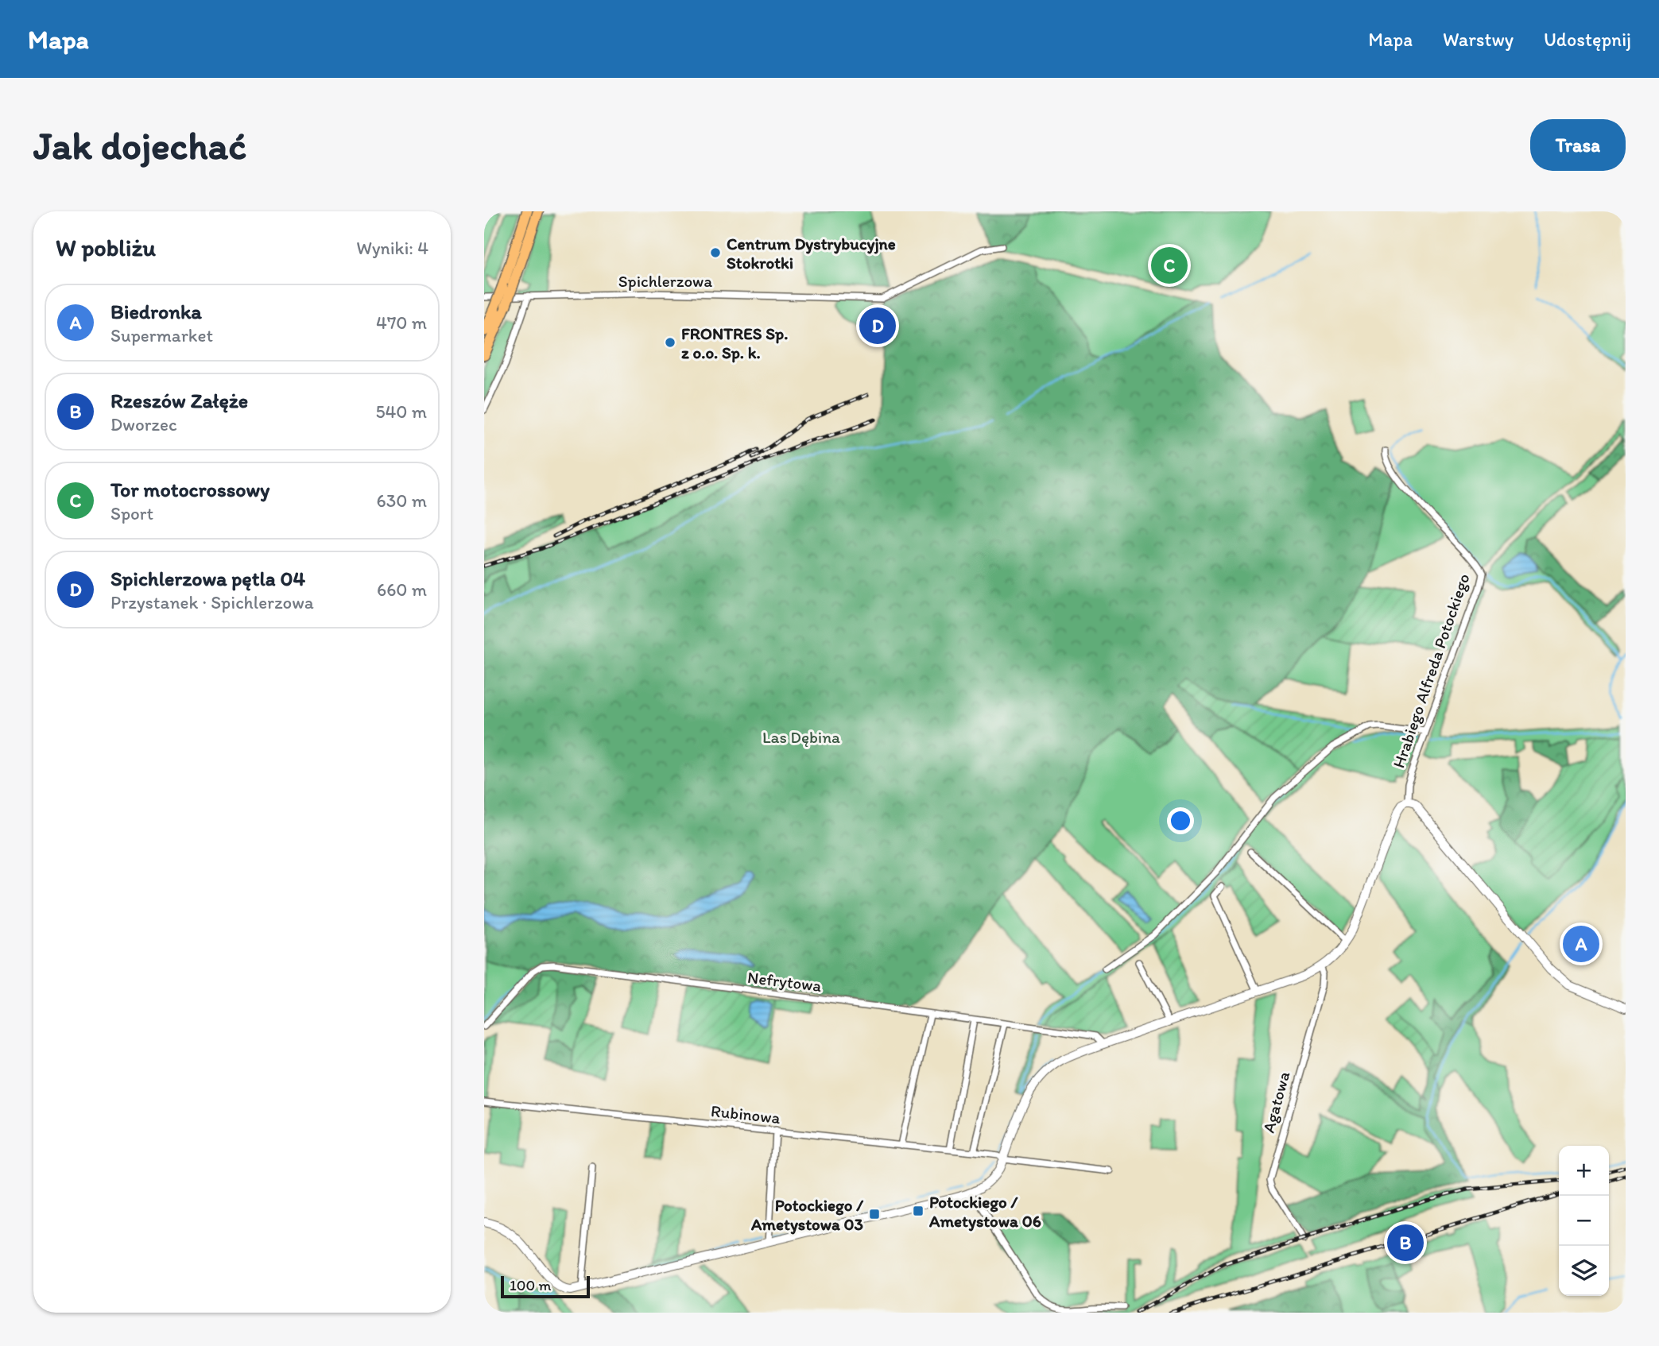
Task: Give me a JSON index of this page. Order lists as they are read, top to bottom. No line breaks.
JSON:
{"streets":{"street":["Spichlerzowa","Hrabiego Alfreda Potockiego","Nefrytowa","Agatowa","Rubinowa"]},"crossings":[["Hrabiego Alfreda Potockiego","Nefrytowa"],["Hrabiego Alfreda Potockiego","Agatowa"],["Hrabiego Alfreda Potockiego","Rubinowa"]],"parks":["Las Dębina"],"places":{"other":["Centrum Dystrybucyjne Stokrotki","FRONTRES Sp. z o.o. Sp. k."],"transit":["Potockiego / Ametystowa 06","Potockiego / Ametystowa 03"]},"scale_bar":"100 m","page":{"header":"Mapa","nav":["Mapa","Warstwy","Udostępnij"],"buttons":"Trasa","title":"Jak dojechać","heading":["W pobliżu","Wyniki: 4"],"pins":["C","D","A","B"],"list":[{"mark":"A","name":"Biedronka","note":"Supermarket","value":"470 m"},{"mark":"B","name":"Rzeszów Załęże","note":"Dworzec","value":"540 m"},{"mark":"C","name":"Tor motocrossowy","note":"Sport","value":"630 m"},{"mark":"D","name":"Spichlerzowa pętla 04","note":"Przystanek · Spichlerzowa","value":"660 m"}],"map_buttons":["+","−"],"scale":"100 m"}}
